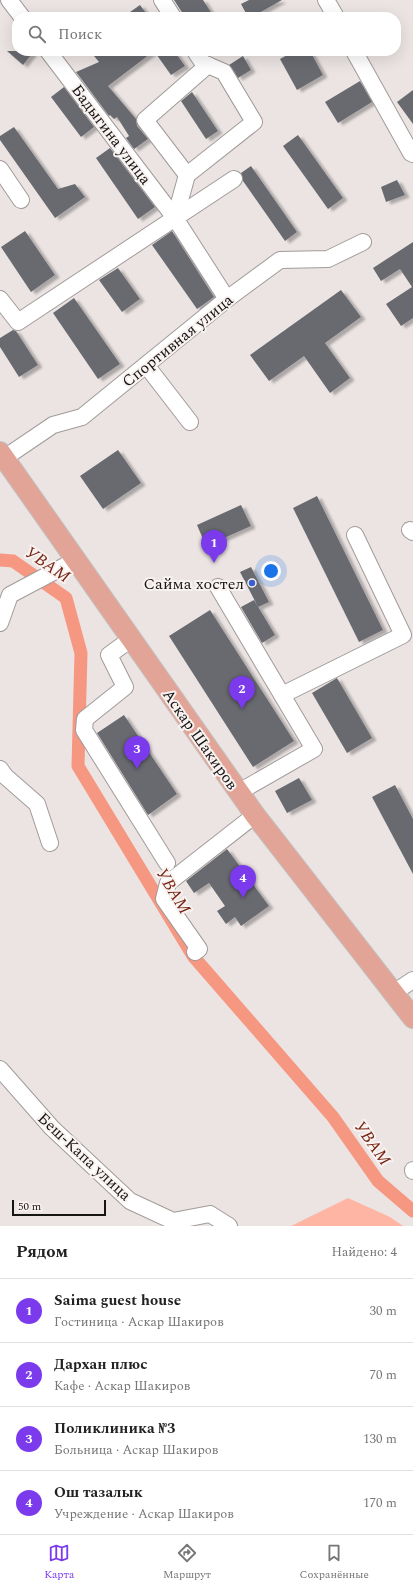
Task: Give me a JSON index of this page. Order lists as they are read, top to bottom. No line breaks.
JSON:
{"streets":{"main road":["Аскар Шакиров"],"street":["Бадыгина улица","Спортивная улица","Беш-Капа улица"]},"crossings":[["Бадыгина улица","Спортивная улица"],["Спортивная улица","Аскар Шакиров"]],"water":["УВАМ"],"places":["Сайма хостел"],"scale_bar":"50 m","page":{"search":"Поиск","pins":["1","2","3","4"],"scale":"50 m","heading":["Рядом","Найдено: 4"],"list":[{"mark":"1","name":"Saima guest house","note":"Гостиница · Аскар Шакиров","value":"30 m"},{"mark":"2","name":"Дархан плюс","note":"Кафе · Аскар Шакиров","value":"70 m"},{"mark":"3","name":"Поликлиника №3","note":"Больница · Аскар Шакиров","value":"130 m"},{"mark":"4","name":"Ош тазалык","note":"Учреждение · Аскар Шакиров","value":"170 m"}],"nav":["Карта","Маршрут","Сохранённые"]}}
